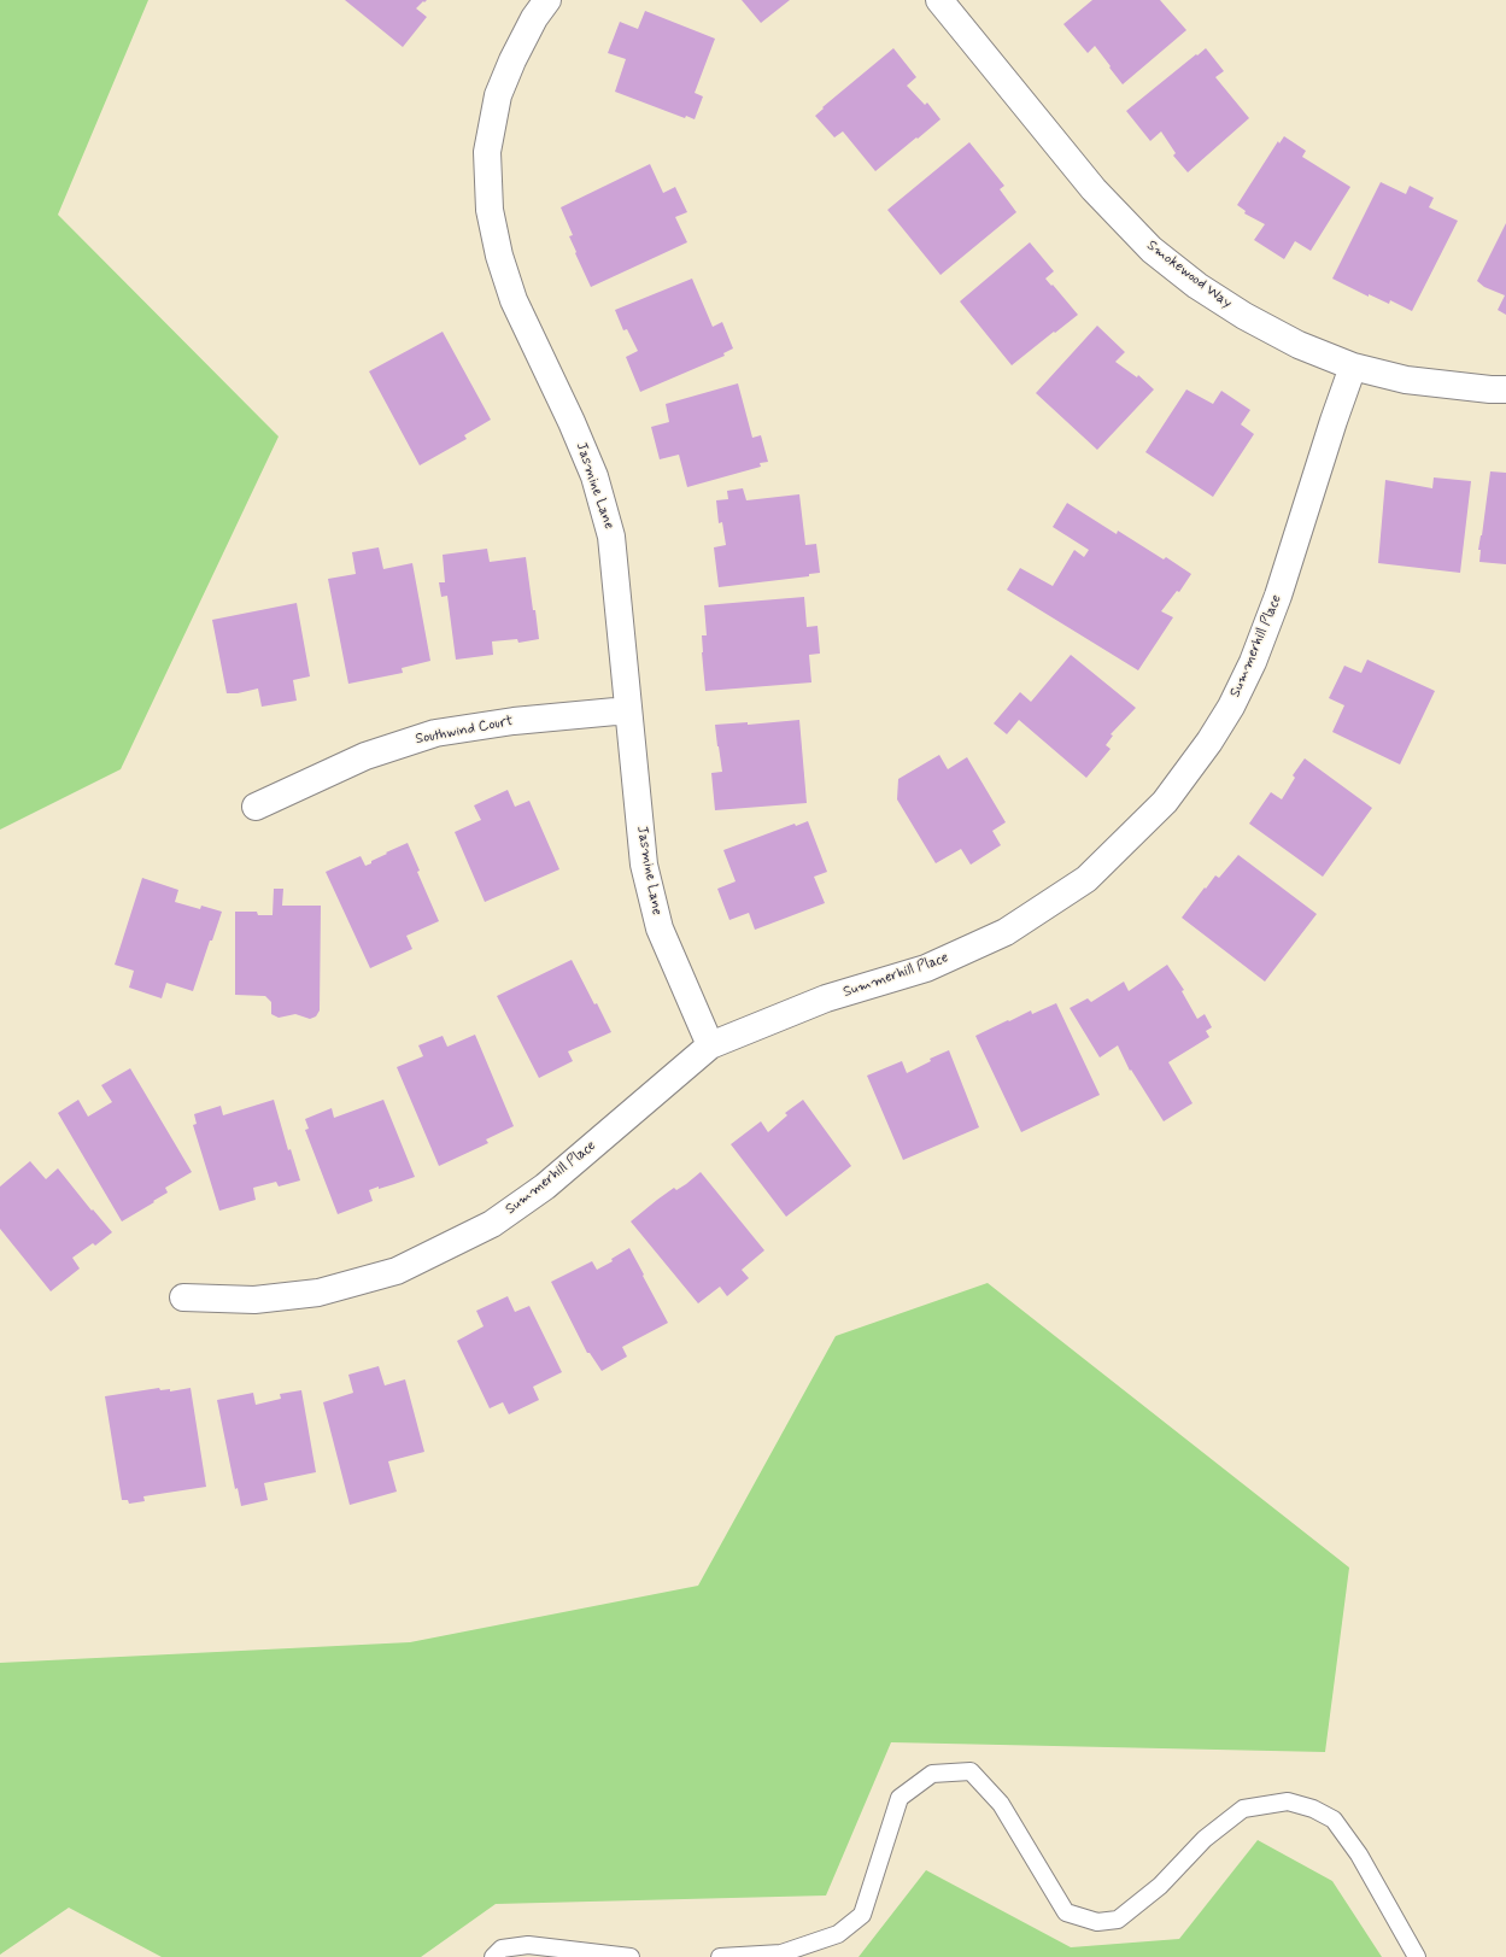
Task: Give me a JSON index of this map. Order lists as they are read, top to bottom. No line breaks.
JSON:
{"streets":{"street":["Smokewood Way","Jasmine Lane","Summerhill Place","Southwind Court"]},"crossings":[["Smokewood Way","Summerhill Place"],["Jasmine Lane","Summerhill Place"],["Jasmine Lane","Southwind Court"]]}
